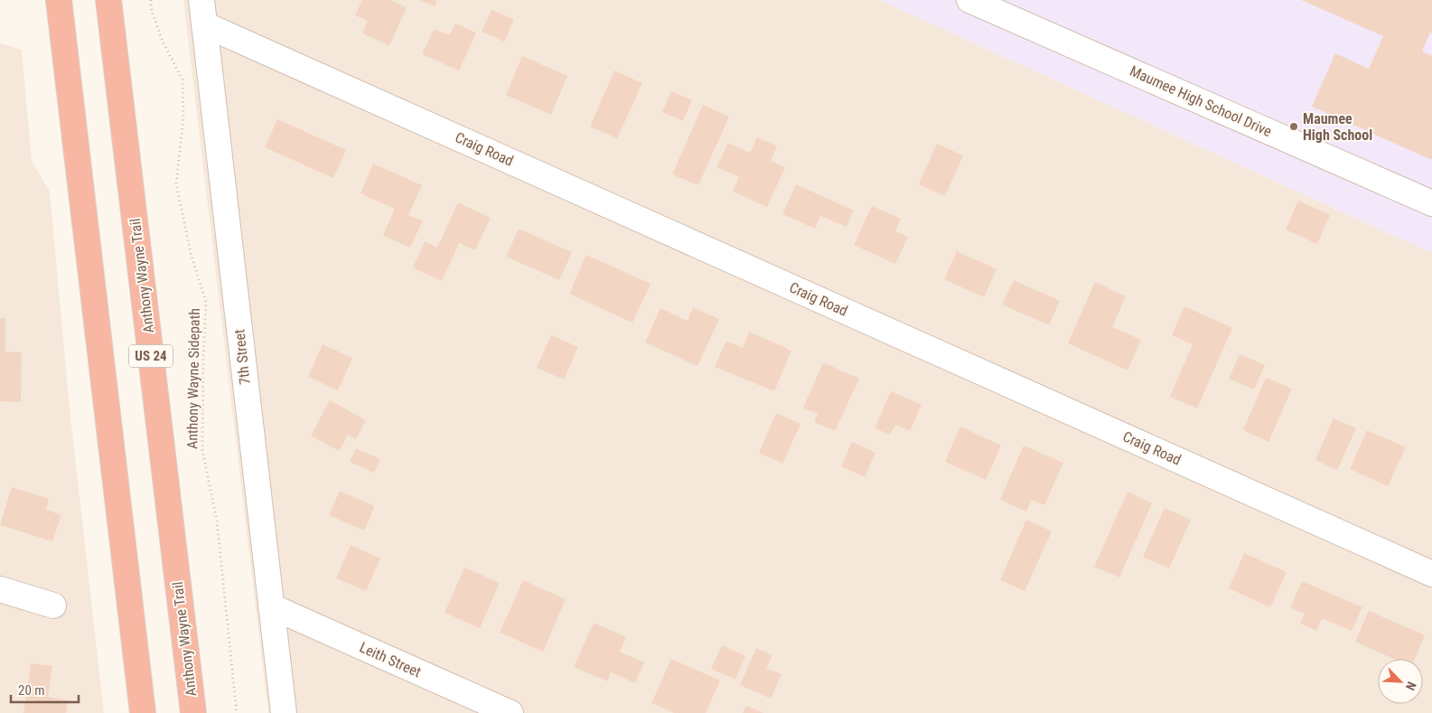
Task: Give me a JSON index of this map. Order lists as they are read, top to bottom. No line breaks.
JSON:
{"streets":{"highway":["Anthony Wayne Trail","US 24"],"street":["Maumee High School Drive","Craig Road","7th Street","Leith Street"],"path":["Anthony Wayne Sidepath"]},"crossings":[["Craig Road","7th Street"],["7th Street","Leith Street"]],"places":["Maumee High School"],"scale_bar":"20 m","north":"bottom right"}
